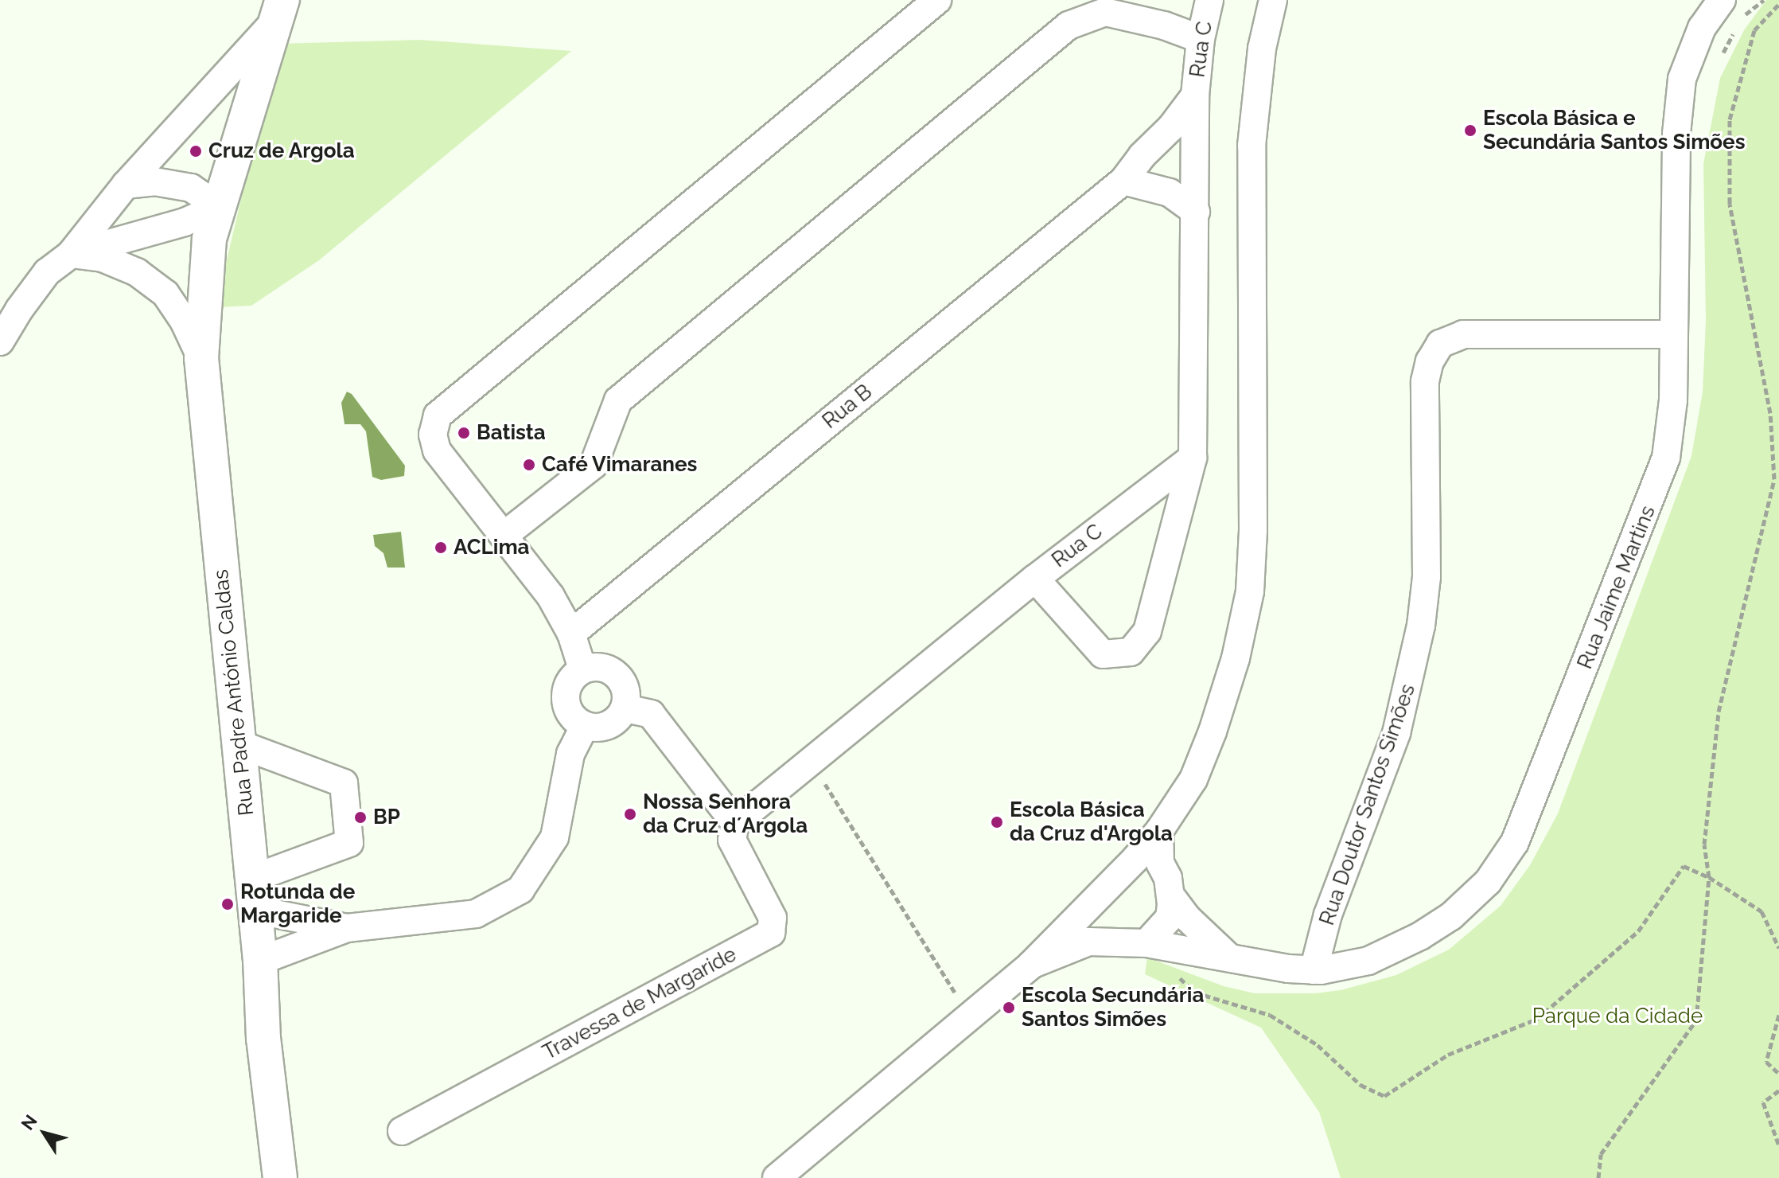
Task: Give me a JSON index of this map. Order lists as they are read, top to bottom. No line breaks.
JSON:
{"streets":{"main road":["Rua Padre António Caldas"],"street":["Rua C","Rua B","Rua Jaime Martins","Rua Doutor Santos Simões","Travessa de Margaride"]},"crossings":[["Rua C","Rua B"],["Rua C","Travessa de Margaride"],["Rua Jaime Martins","Rua Doutor Santos Simões"]],"parks":["Parque da Cidade"],"places":["Escola Básica e Secundária Santos Simões","Cruz de Argola","Batista","Café Vimaranes","ACLima","Nossa Senhora da Cruz d´Argola","BP","Escola Básica da Cruz d'Argola","Rotunda de Margaride","Escola Secundária Santos Simões"],"north":"top left"}
